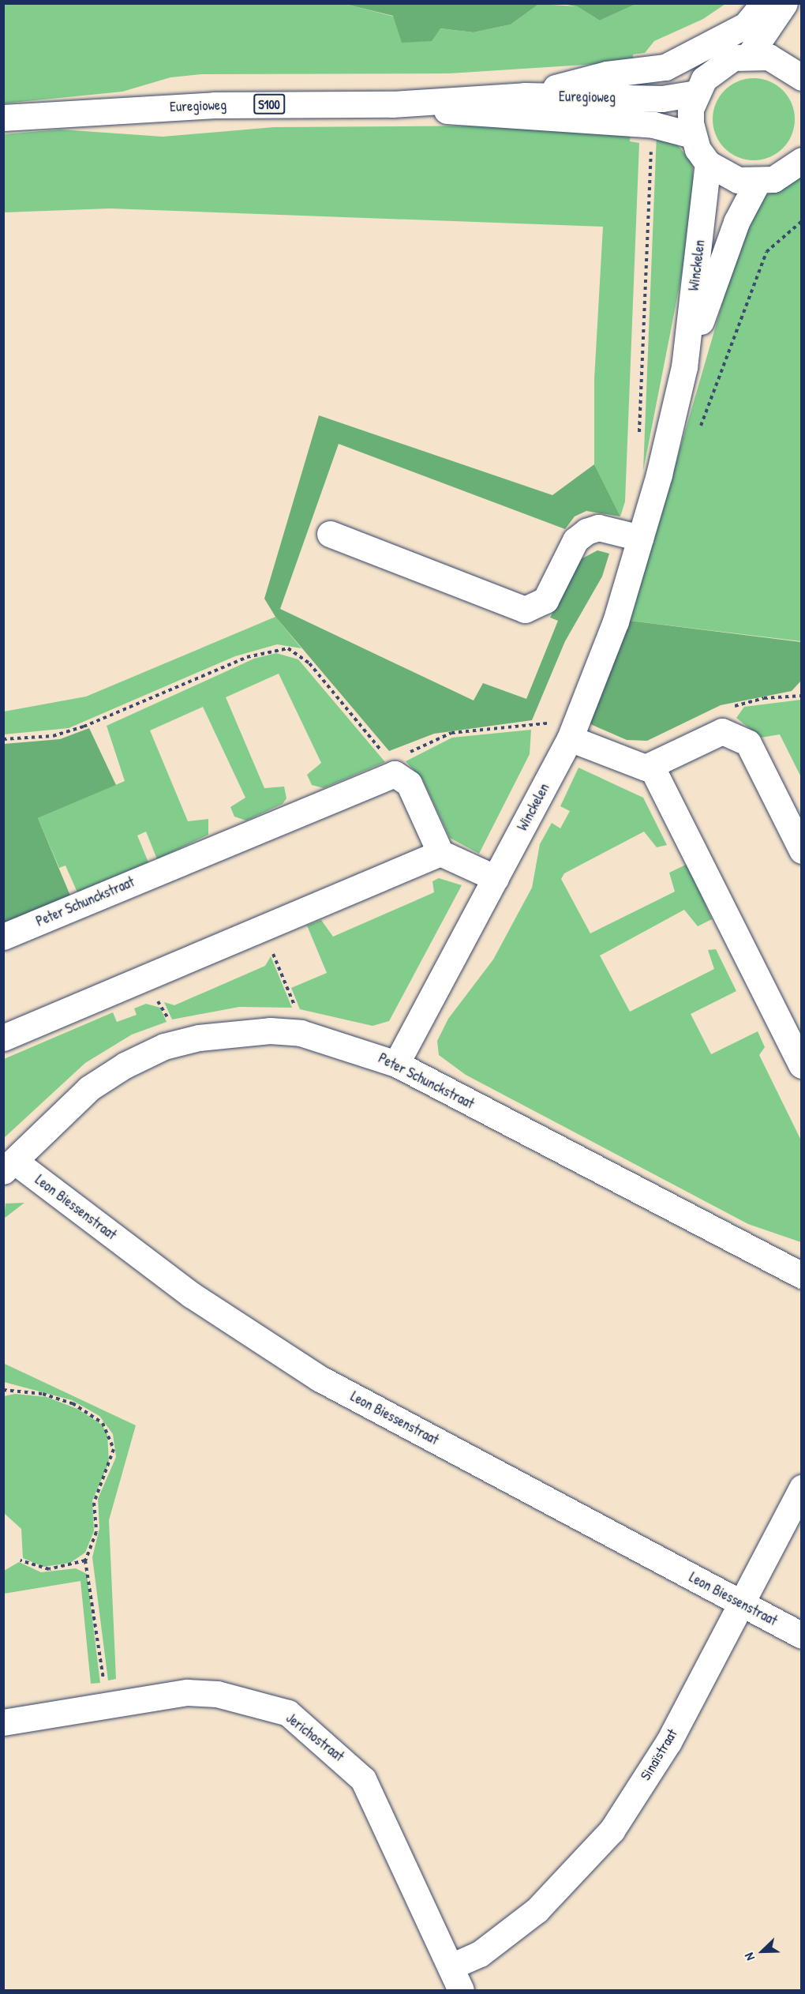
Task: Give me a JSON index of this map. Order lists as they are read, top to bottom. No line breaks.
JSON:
{"streets":{"street":["Euregioweg","S100","Winckelen","Peter Schunckstraat","Leon Biessenstraat","Jerichostraat","Sinaïstraat"]},"crossings":[["Winckelen","Peter Schunckstraat"],["Peter Schunckstraat","Leon Biessenstraat"],["Leon Biessenstraat","Sinaïstraat"],["Jerichostraat","Sinaïstraat"]],"north":"bottom left"}
